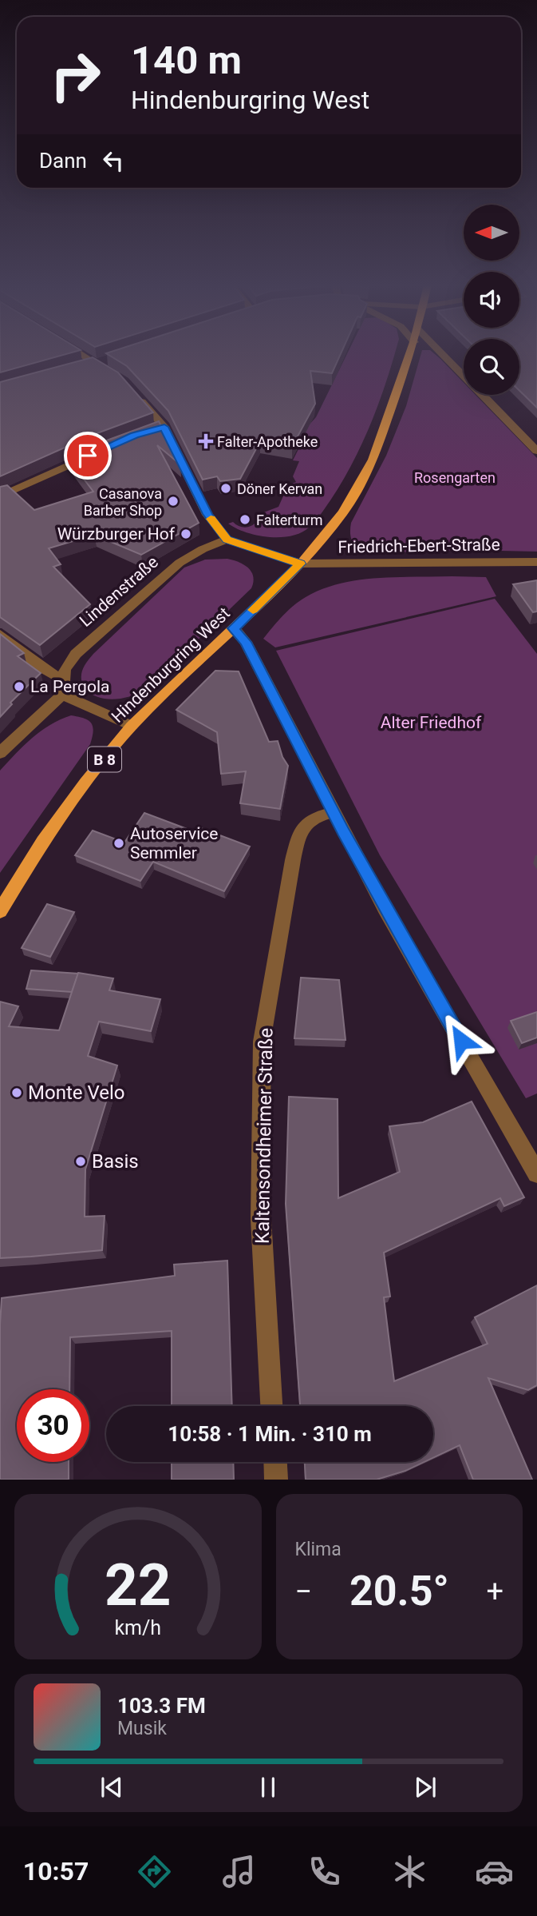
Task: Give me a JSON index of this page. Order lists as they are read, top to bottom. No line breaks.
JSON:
{"streets":{"main road":["Hindenburgring West","B 8"],"street":["Friedrich-Ebert-Straße","Lindenstraße","Kaltensondheimer Straße"]},"crossings":[["Friedrich-Ebert-Straße","Lindenstraße"],["Friedrich-Ebert-Straße","Hindenburgring West"]],"parks":["Rosengarten","Alter Friedhof"],"places":{"health":["Falter-Apotheke"],"other":["Döner Kervan","Casanova Barber Shop","Falterturm","Würzburger Hof","La Pergola","Autoservice Semmler","Monte Velo","Basis"]},"north":"left","page":{"turn":["140 m","Hindenburgring West"],"then":"Dann","limit":"30","trip":"10:58 · 1 Min. · 310 m","tile":"Klima","heat":["−","20.5°","+"],"song":["103.3 FM","Musik"],"tabs":"10:57","gauge":["22","km/h"]}}
